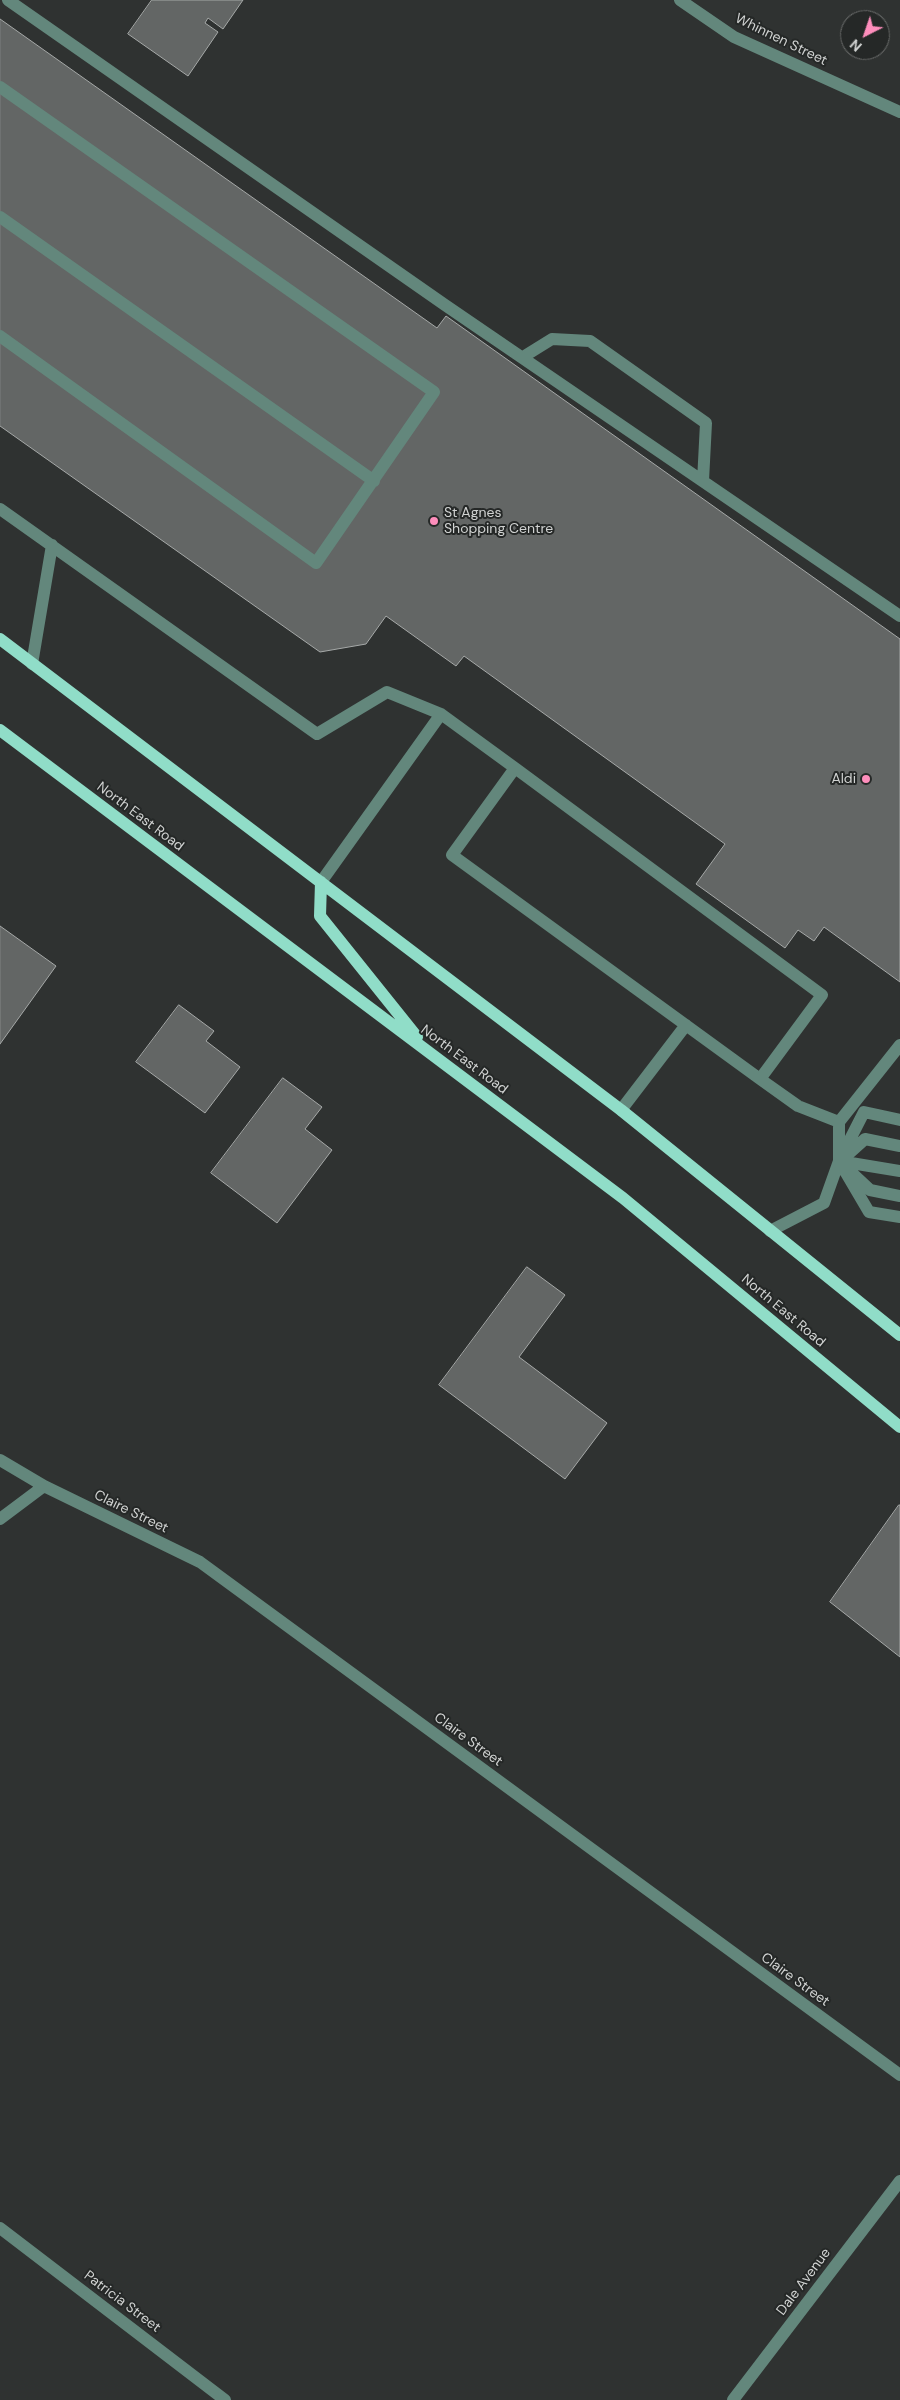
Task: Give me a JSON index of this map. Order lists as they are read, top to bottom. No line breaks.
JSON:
{"streets":{"main road":["North East Road"],"street":["Whinnen Street","Claire Street","Dale Avenue","Patricia Street"]},"places":["St Agnes Shopping Centre","Aldi"],"north":"bottom left"}
